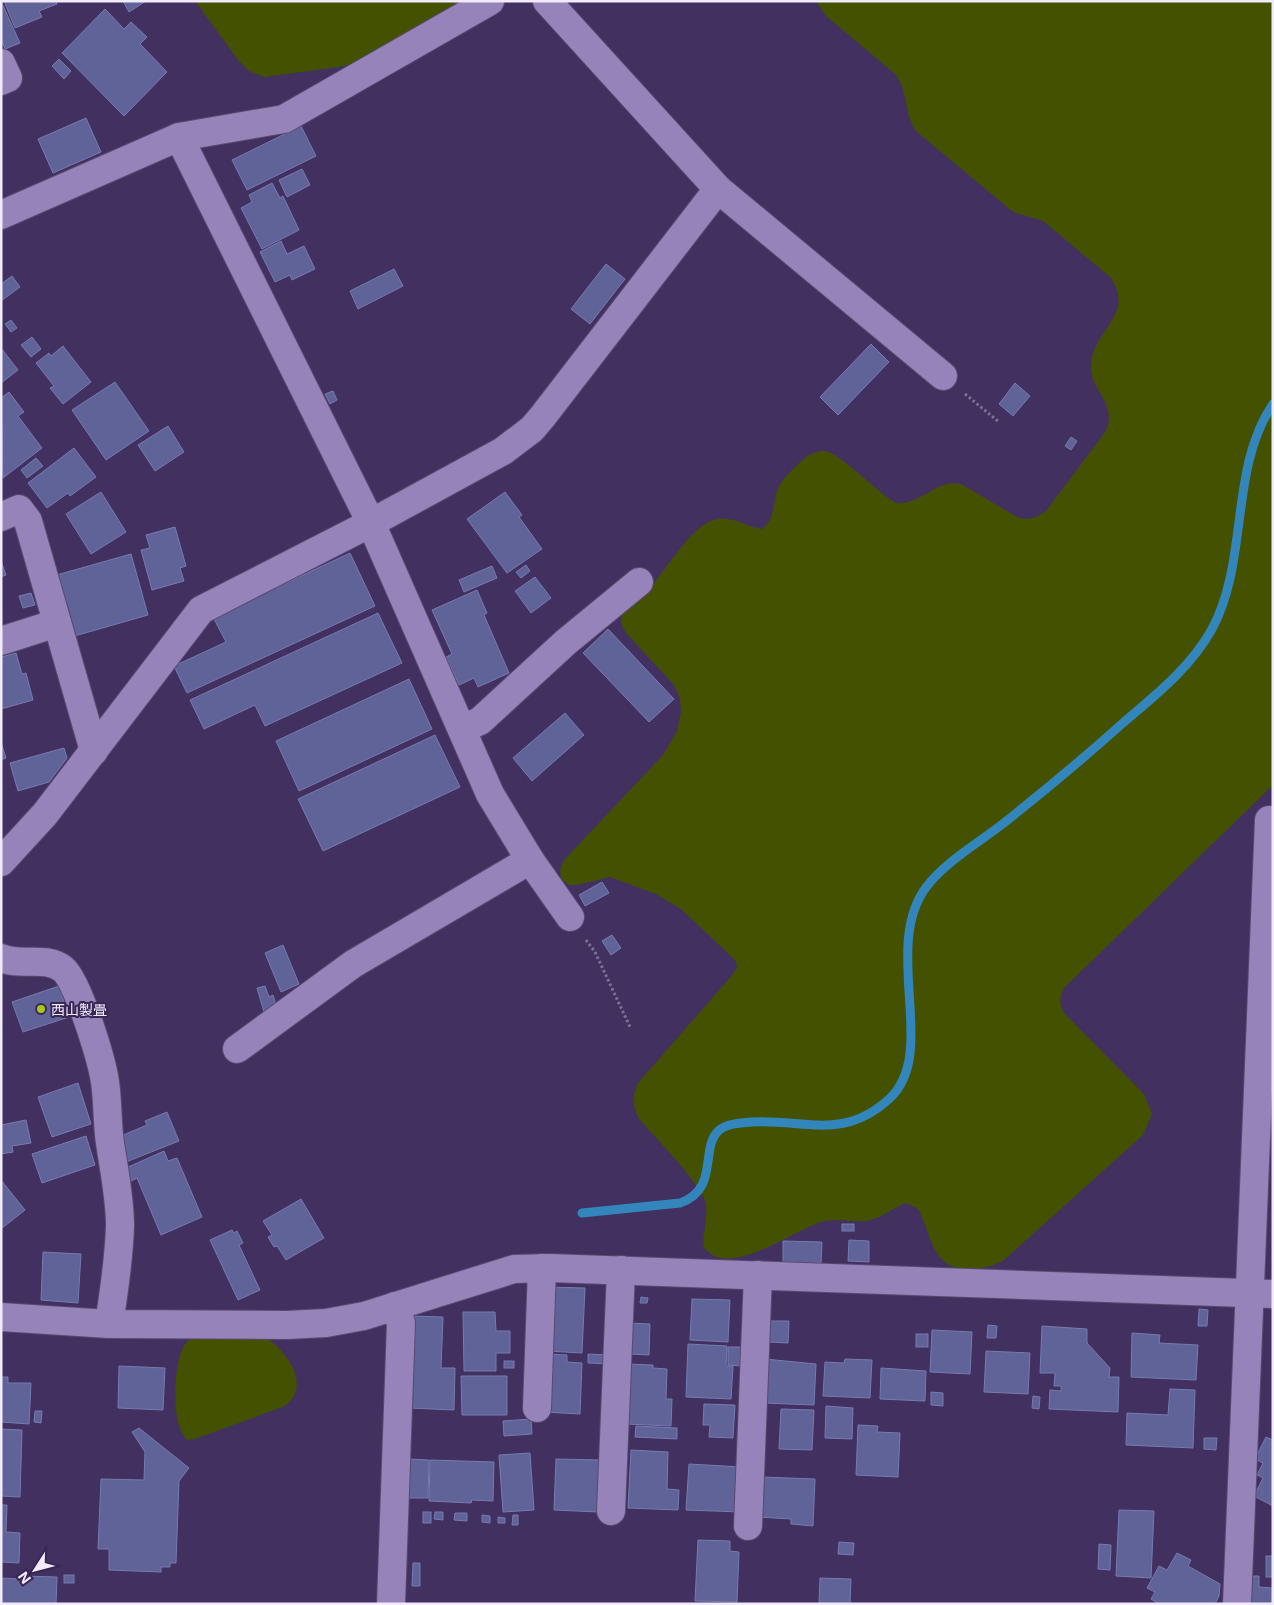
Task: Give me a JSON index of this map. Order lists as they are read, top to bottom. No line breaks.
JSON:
{"places":["西山製畳"],"north":"bottom left"}
